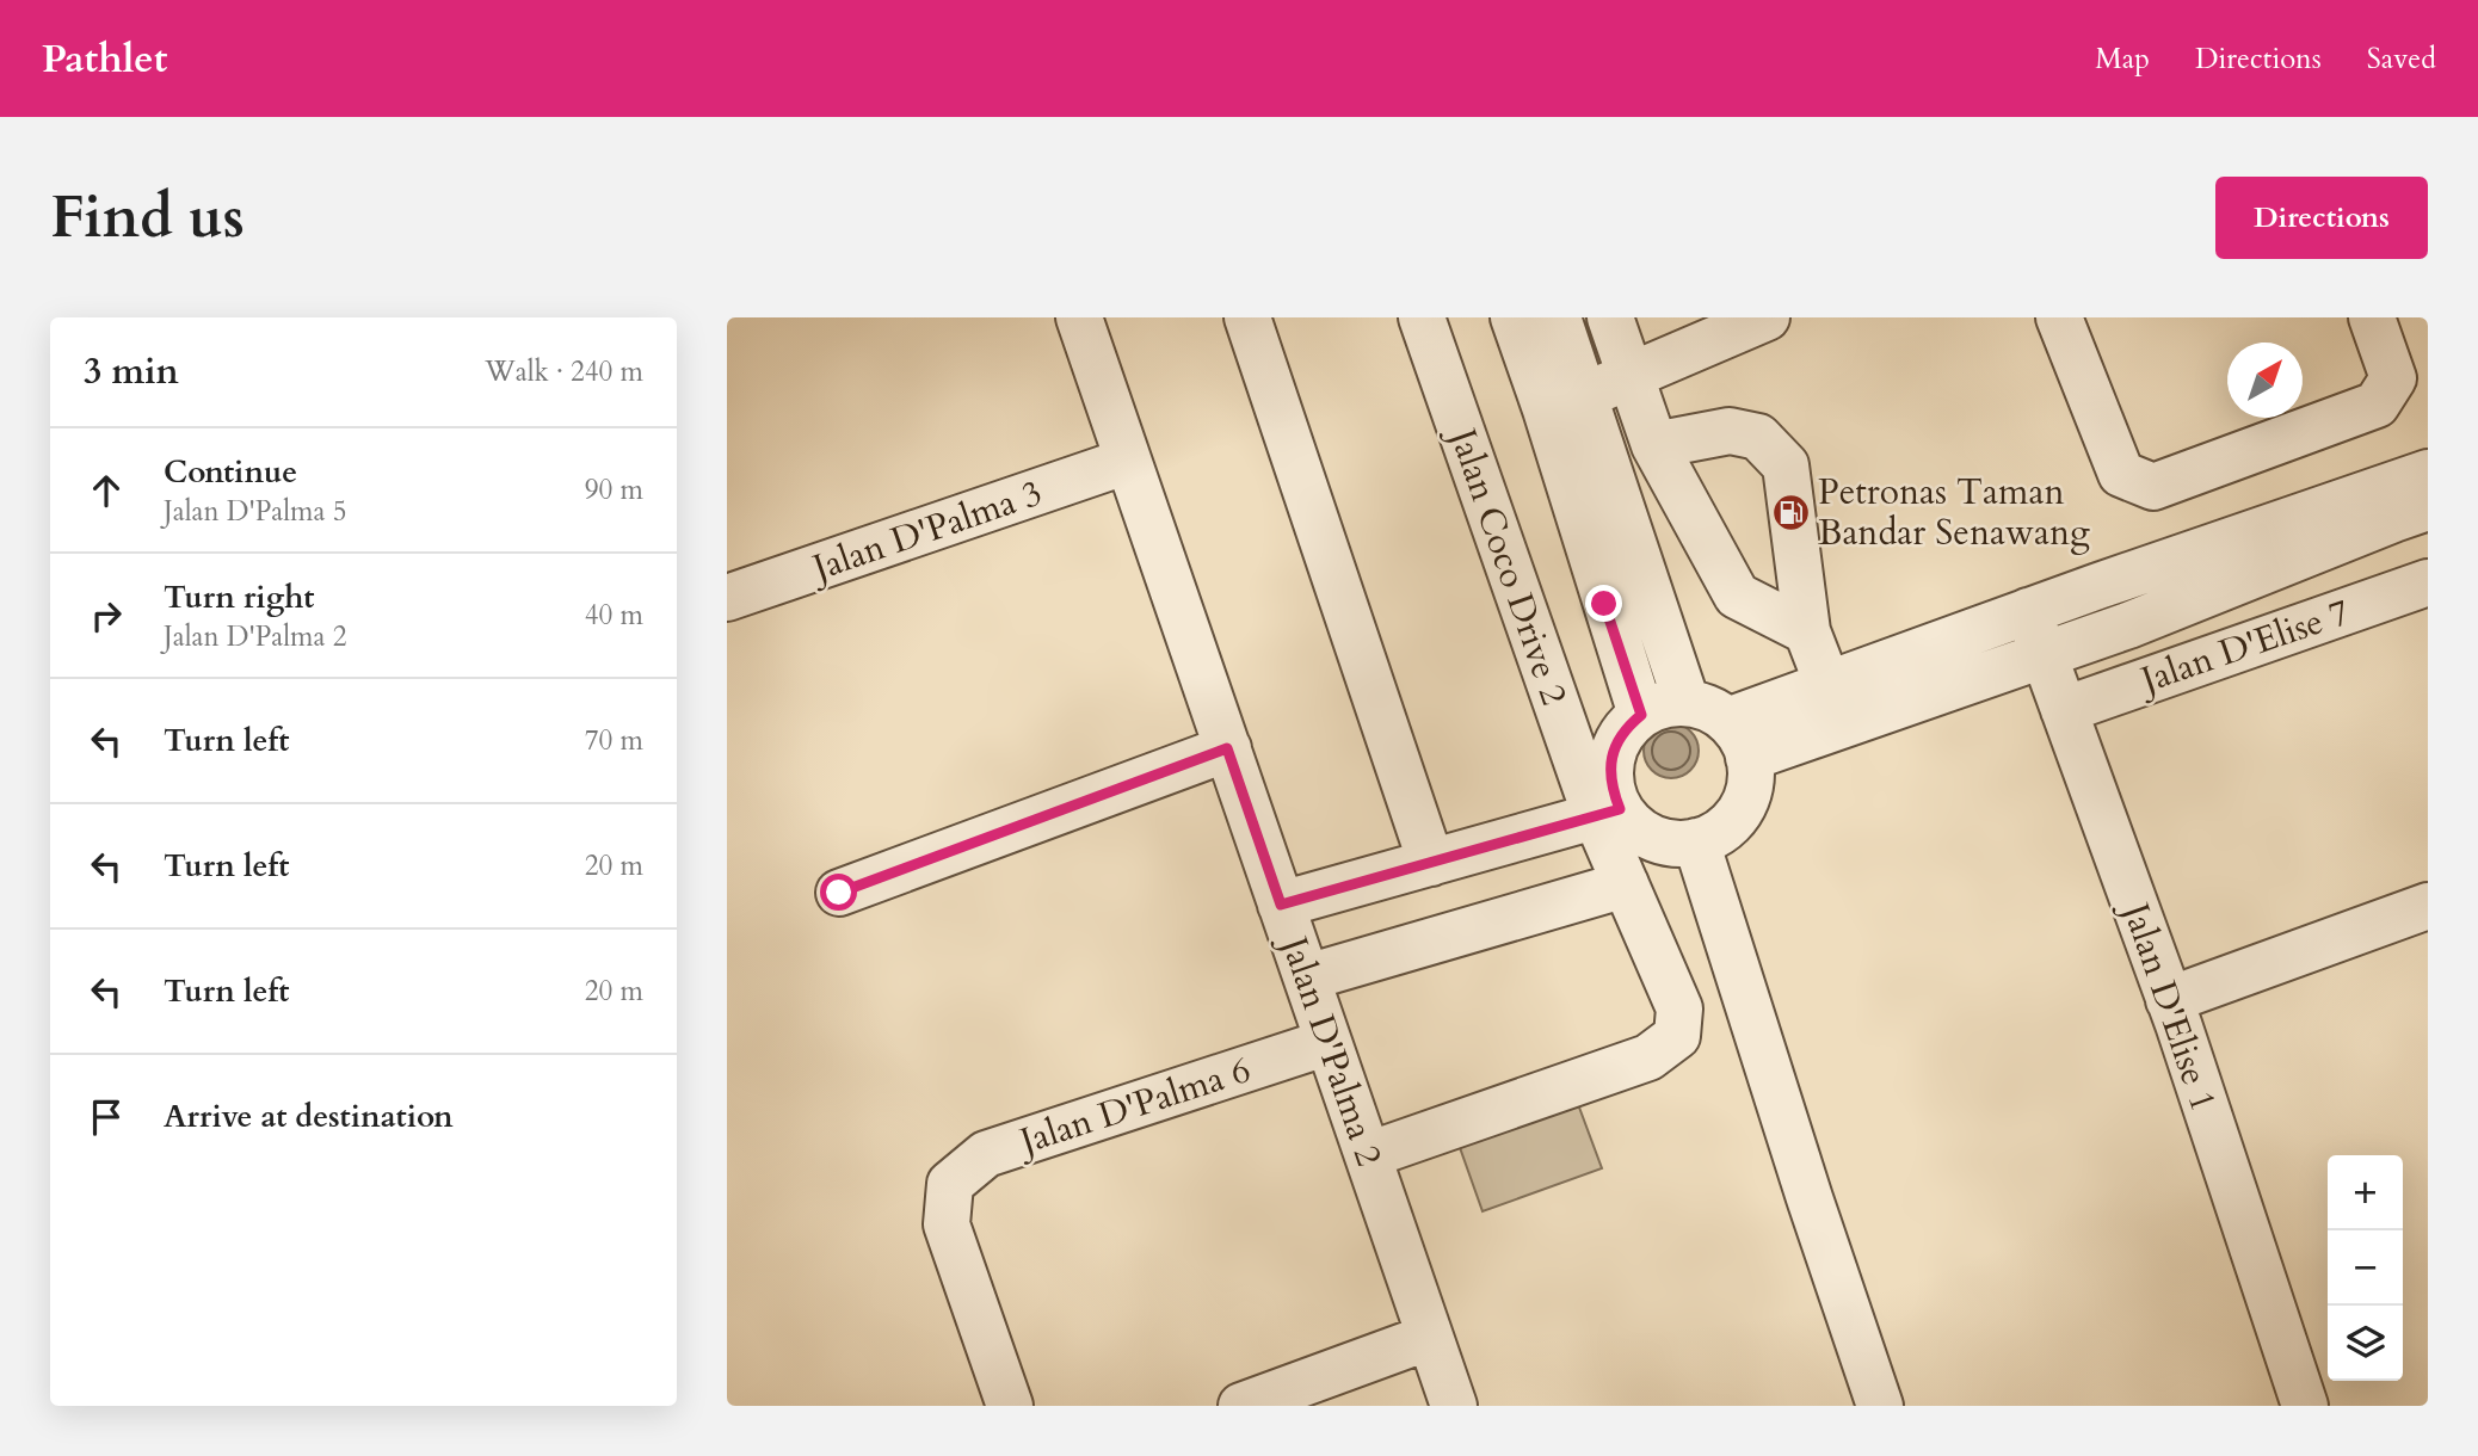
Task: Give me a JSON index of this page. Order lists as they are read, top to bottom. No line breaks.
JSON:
{"streets":{"street":["Jalan D'Palma 3","Jalan Coco Drive 2","Jalan D'Elise 7","Jalan D'Elise 1","Jalan D'Palma 2","Jalan D'Palma 6"]},"crossings":[["Jalan D'Palma 3","Jalan D'Palma 2"],["Jalan D'Elise 7","Jalan D'Elise 1"],["Jalan D'Palma 2","Jalan D'Palma 6"]],"places":{"fuel station":["Petronas Taman Bandar Senawang"]},"north":"top right","page":{"header":"Pathlet","nav":["Map","Directions","Saved"],"buttons":"Directions","title":"Find us","heading":["3 min","Walk · 240 m"],"list":[["Continue","Jalan D'Palma 5","90 m"],["Turn right","Jalan D'Palma 2","40 m"],["Turn left","70 m"],["Turn left","20 m"],["Turn left","20 m"],"Arrive at destination"],"map_buttons":["+","−"]}}
